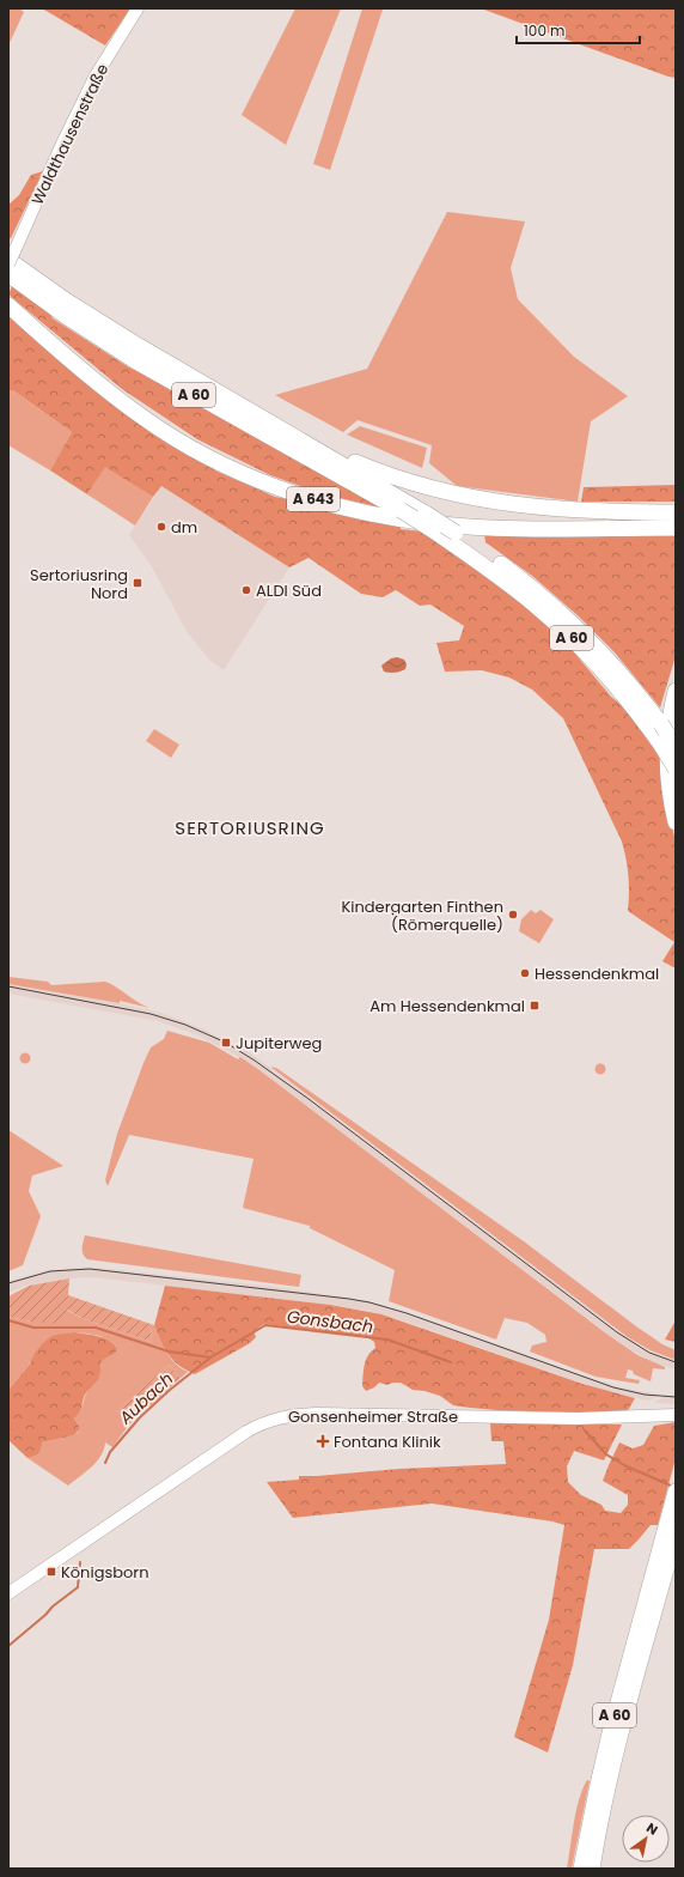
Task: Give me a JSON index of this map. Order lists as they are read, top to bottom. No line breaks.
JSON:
{"streets":{"highway":["A 60","A 643"],"main road":["Waldthausenstraße","Gonsenheimer Straße"]},"crossings":[["Waldthausenstraße","A 60"]],"districts":["SERTORIUSRING"],"water":["Gonsbach","Aubach"],"places":{"other":["dm","ALDI Süd","Kindergarten Finthen (Römerquelle)","Hessendenkmal"],"transit":["Sertoriusring Nord","Am Hessendenkmal","Jupiterweg","Königsborn"],"health":["Fontana Klinik"]},"scale_bar":"100 m","north":"top right"}
